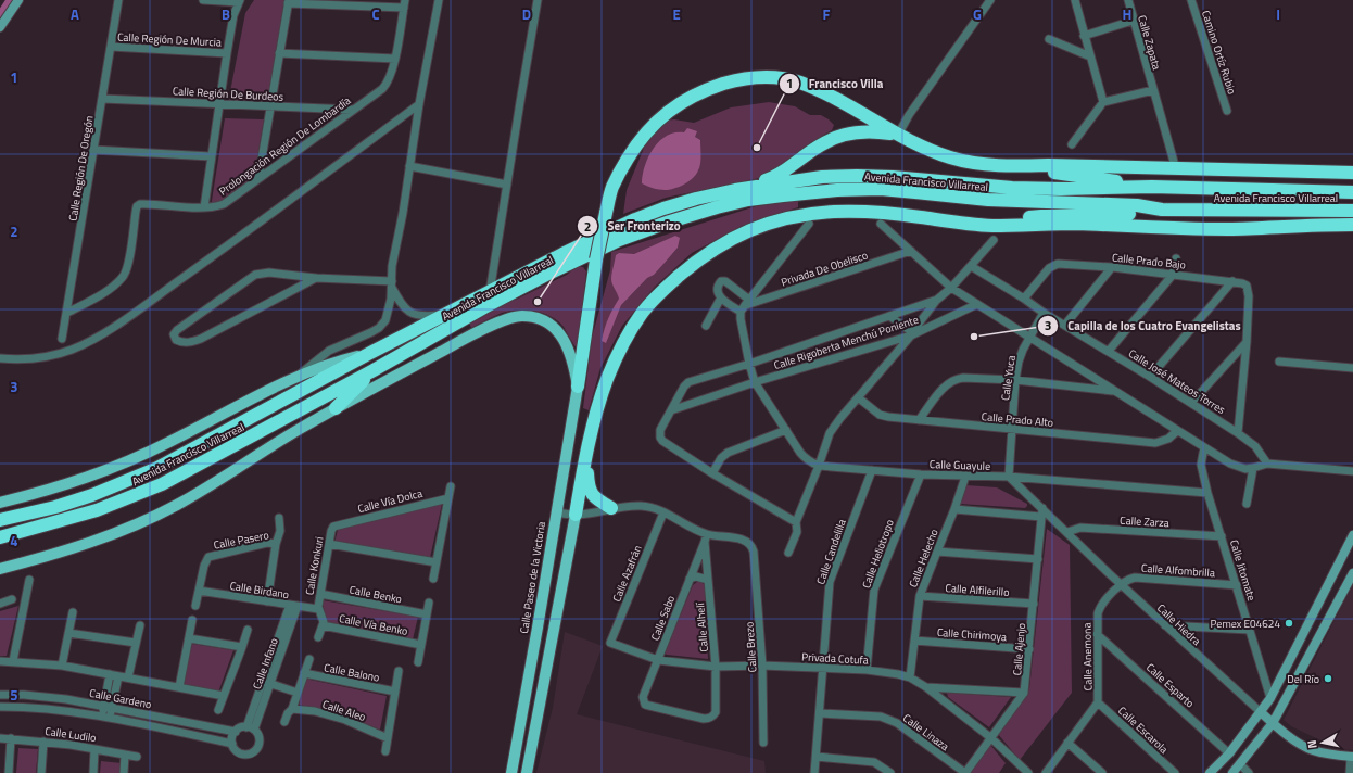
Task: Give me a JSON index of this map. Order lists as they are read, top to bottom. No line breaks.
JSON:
{"streets":{"highway":["Avenida Francisco Villarreal"],"main road":["Calle Paseo de la Victoria","Calle Hiedra"],"street":["Calle Región De Murcia","Calle Zapata","Camino Ortíz Rubio","Calle Región De Burdeos","Prolongación Región De Lombardía","Calle Región De Oregón","Calle Prado Bajo","Privada De Obelisco","Calle Rigoberta Menchú Poniente","Calle Yuca","Calle José Mateos Torres","Calle Prado Alto","Calle Guayule","Calle Vía Dolca","Calle Zarza","Calle Pasero","Calle Candelilla","Calle Heliotropo","Calle Helecho","Calle Konkuri","Calle Alfombrilla","Calle Jitomate","Calle Azafrán","Calle Birdano","Calle Alfilerillo","Calle Benko","Calle Sabo","Calle Vía Benko","Calle Alhelí","Calle Chirimoya","Calle Brezo","Calle Ajenjo","Calle Anemona","Privada Cotufa","Calle Infano","Calle Balono","Calle Esparto","Calle Gardeno","Calle Aleo","Calle Escarola","Calle Linaza","Calle Ludilo"]},"crossings":[["Calle Región De Murcia","Calle Región De Oregón"],["Calle Región De Burdeos","Prolongación Región De Lombardía"],["Calle Región De Burdeos","Calle Región De Oregón"],["Prolongación Región De Lombardía","Calle Región De Oregón"],["Calle Prado Bajo","Calle José Mateos Torres"],["Calle Rigoberta Menchú Poniente","Calle José Mateos Torres"],["Calle Yuca","Calle José Mateos Torres"],["Calle Yuca","Calle Prado Alto"],["Calle Yuca","Calle Guayule"],["Calle Yuca","Calle Hiedra"],["Calle Guayule","Calle Candelilla"],["Calle Guayule","Calle Heliotropo"],["Calle Guayule","Calle Helecho"],["Calle Guayule","Calle Jitomate"],["Calle Guayule","Calle Hiedra"],["Calle Vía Dolca","Calle Konkuri"],["Calle Zarza","Calle Jitomate"],["Calle Zarza","Calle Hiedra"],["Calle Pasero","Calle Birdano"],["Calle Candelilla","Privada Cotufa"],["Calle Candelilla","Calle Linaza"],["Calle Heliotropo","Privada Cotufa"],["Calle Helecho","Calle Alfilerillo"],["Calle Helecho","Calle Chirimoya"],["Calle Helecho","Privada Cotufa"],["Calle Konkuri","Calle Birdano"],["Calle Konkuri","Calle Benko"],["Calle Konkuri","Calle Vía Benko"],["Calle Alfombrilla","Calle Jitomate"],["Calle Alfombrilla","Calle Hiedra"],["Calle Alfombrilla","Calle Anemona"],["Calle Azafrán","Privada Cotufa"],["Calle Birdano","Calle Infano"],["Calle Alfilerillo","Calle Ajenjo"],["Calle Benko","Calle Vía Benko"],["Calle Sabo","Calle Alhelí"],["Calle Sabo","Calle Brezo"],["Calle Sabo","Privada Cotufa"],["Calle Hiedra","Calle Ajenjo"],["Calle Hiedra","Calle Anemona"],["Calle Alhelí","Calle Brezo"],["Calle Alhelí","Privada Cotufa"],["Calle Chirimoya","Calle Ajenjo"],["Calle Brezo","Privada Cotufa"],["Calle Ajenjo","Privada Cotufa"],["Calle Ajenjo","Calle Linaza"],["Calle Anemona","Calle Esparto"],["Calle Anemona","Calle Escarola"],["Calle Infano","Calle Gardeno"]],"places":["Francisco Villa","Ser Fronterizo","Capilla de los Cuatro Evangelistas","Pemex E04624","Del Río"],"north":"left","grid":{"columns":["A","B","C","D","E","F","G","H","I"],"rows":["1","2","3","4","5"]}}
